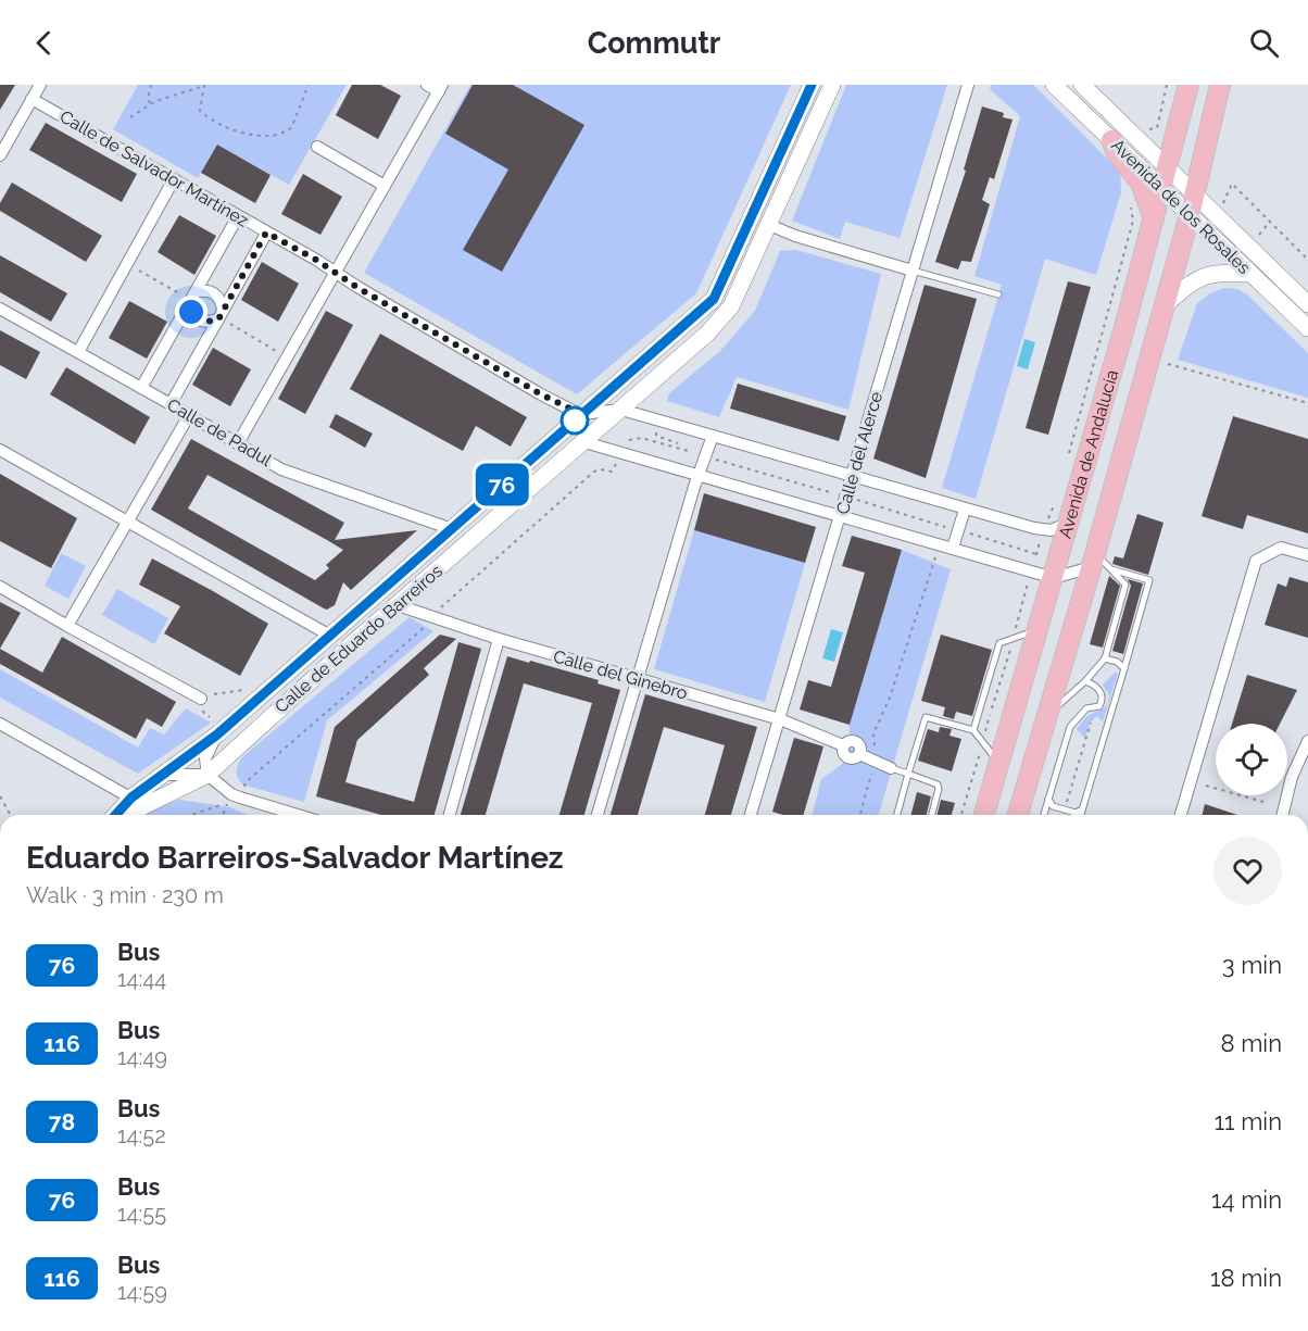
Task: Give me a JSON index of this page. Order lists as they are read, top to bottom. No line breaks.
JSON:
{"streets":{"main road":["Avenida de Andalucía"],"street":["Calle de Salvador Martínez","Avenida de los Rosales","Calle de Padul","Calle del Alerce","Calle de Eduardo Barreiros","Calle del Ginebro"]},"crossings":[["Calle de Salvador Martínez","Calle de Eduardo Barreiros"],["Avenida de los Rosales","Avenida de Andalucía"],["Calle de Padul","Calle de Eduardo Barreiros"],["Calle del Alerce","Calle del Ginebro"],["Calle de Eduardo Barreiros","Calle del Ginebro"]],"lines":["bus line 76"],"page":{"header":"Commutr","on_map":"76","heading":["Eduardo Barreiros-Salvador Martínez","Walk · 3 min · 230 m"],"list":[{"mark":"76","name":"Bus","note":"14:44","value":"3 min"},{"mark":"116","name":"Bus","note":"14:49","value":"8 min"},{"mark":"78","name":"Bus","note":"14:52","value":"11 min"},{"mark":"76","name":"Bus","note":"14:55","value":"14 min"},{"mark":"116","name":"Bus","note":"14:59","value":"18 min"}]}}
